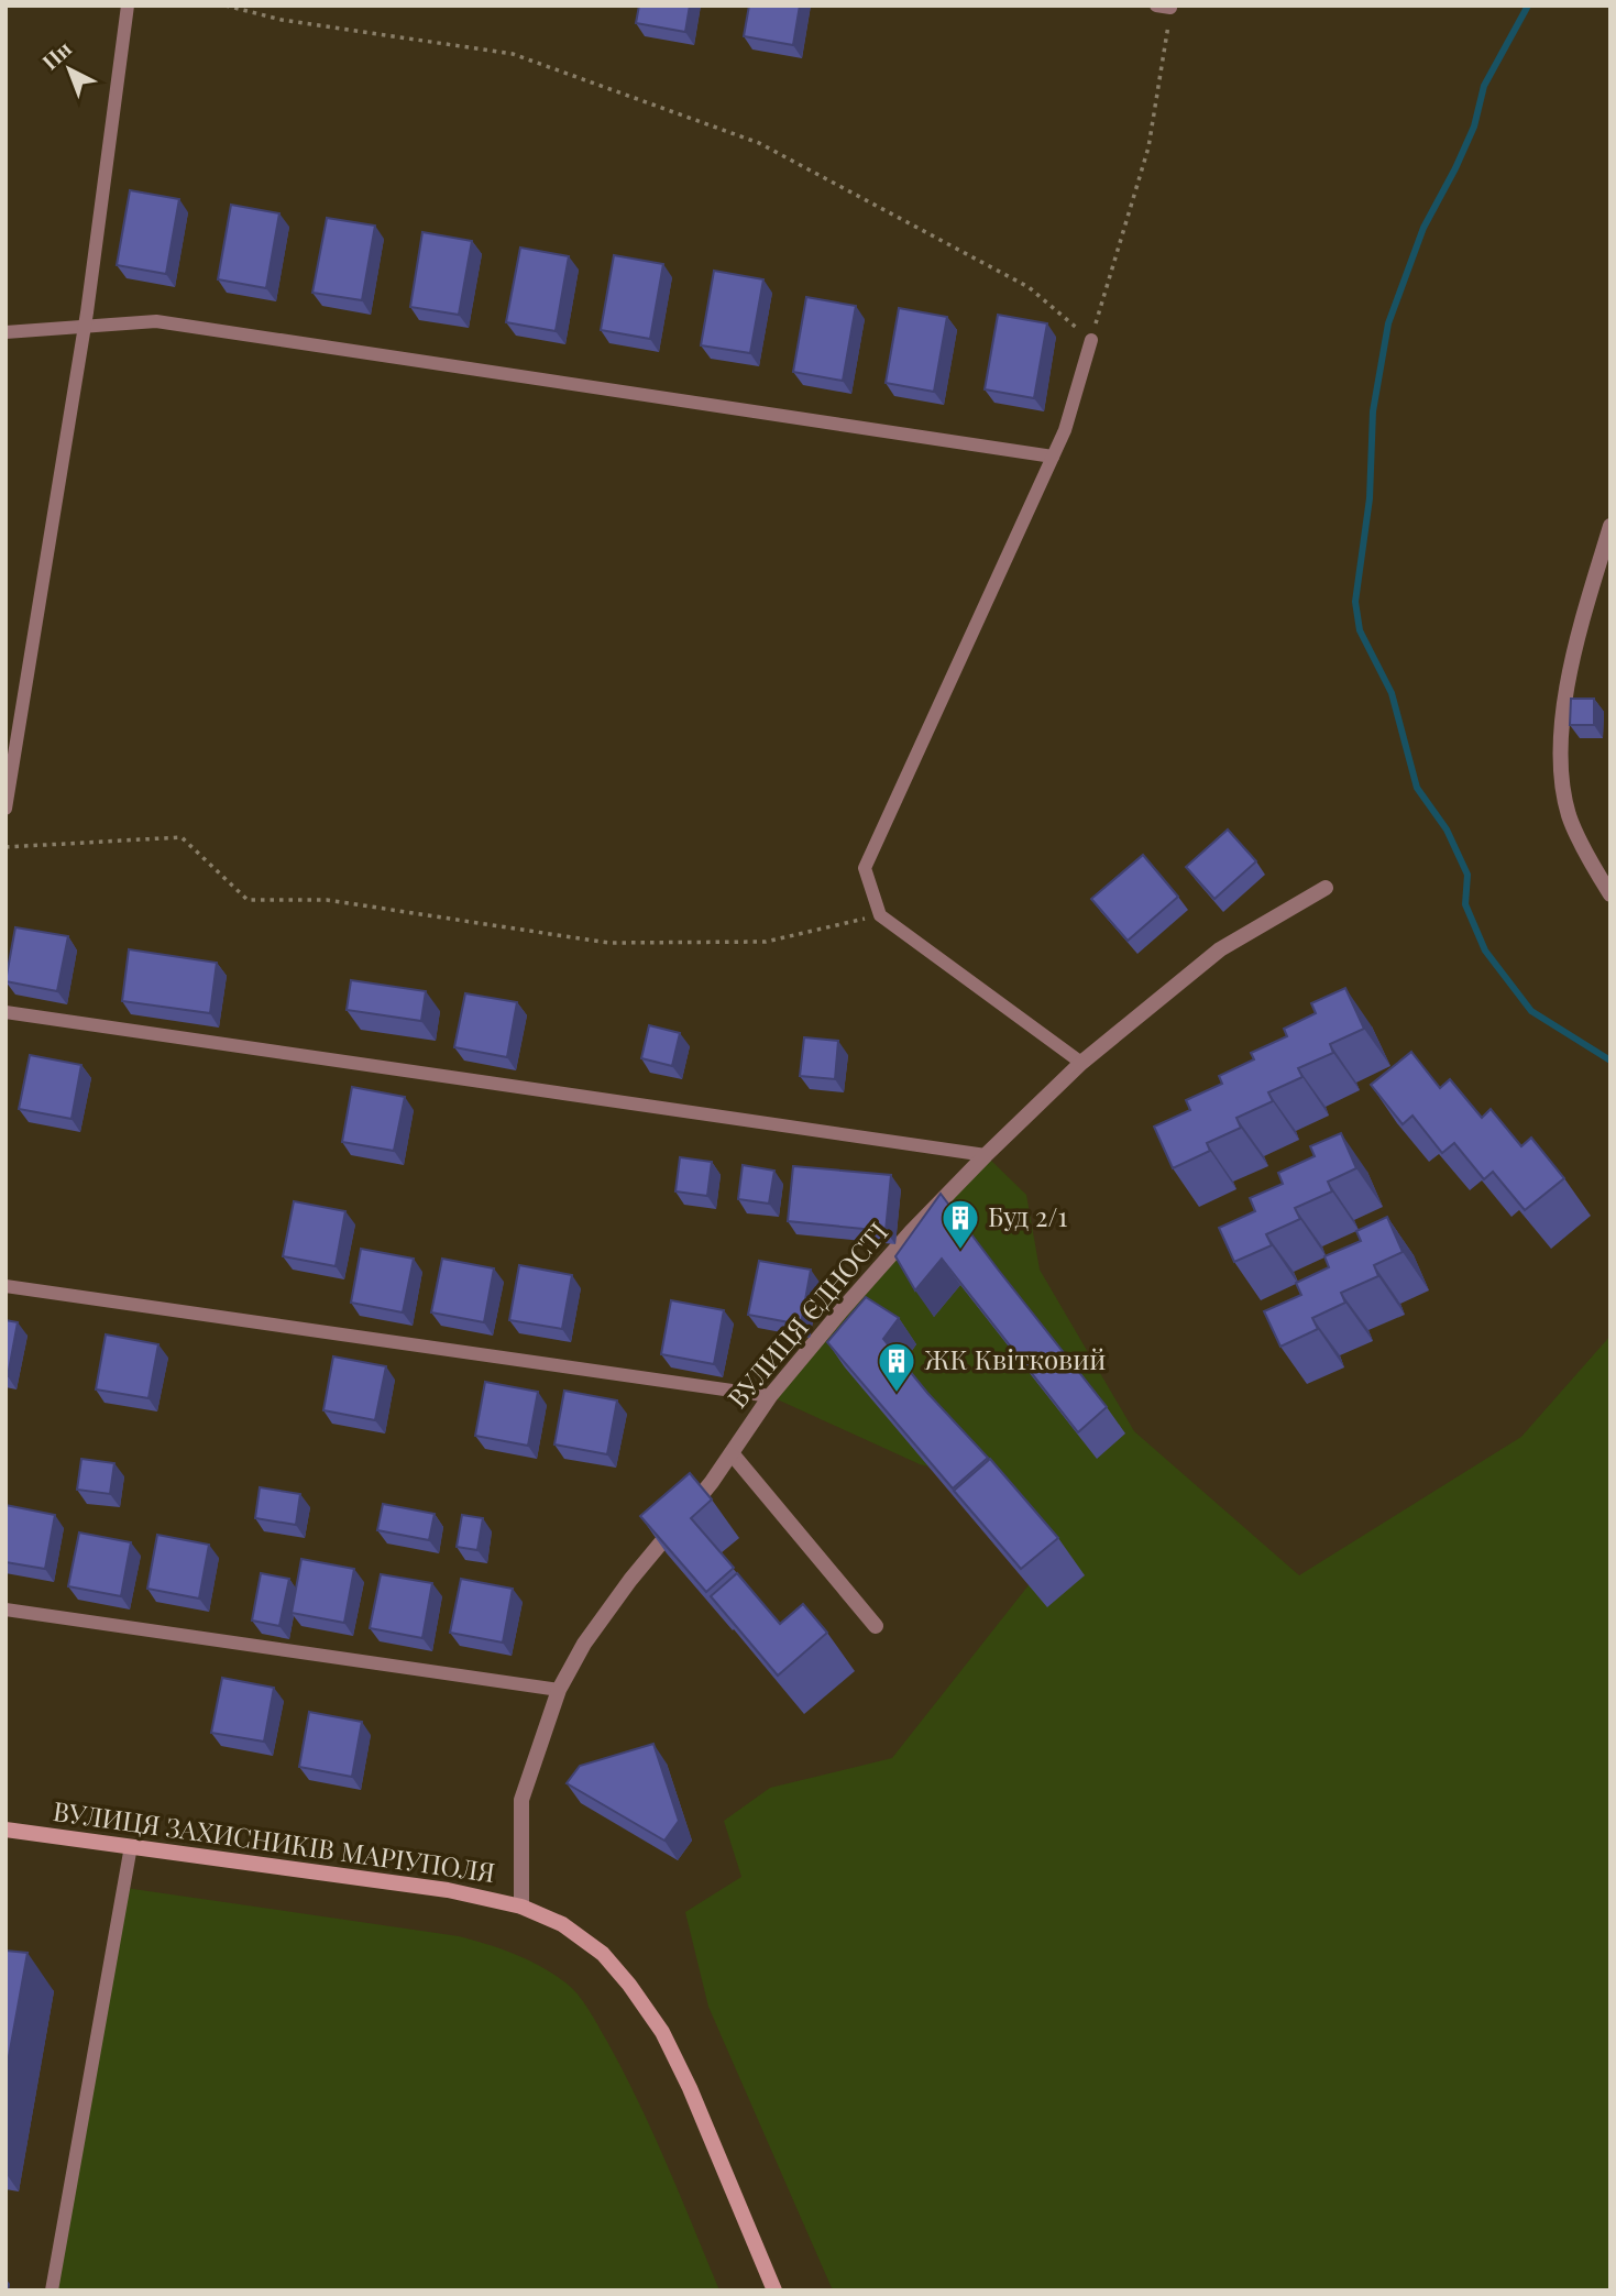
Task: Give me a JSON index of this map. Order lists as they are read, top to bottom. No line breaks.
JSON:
{"streets":{"main road":["ВУЛИЦЯ ЗАХИСНИКІВ МАРІУПОЛЯ"],"street":["ВУЛИЦЯ ЄДНОСТІ"]},"crossings":[["ВУЛИЦЯ ЄДНОСТІ","ВУЛИЦЯ ЗАХИСНИКІВ МАРІУПОЛЯ"]],"places":{"building":["Буд 2/1","ЖК Квітковий"]},"north":"top left"}
